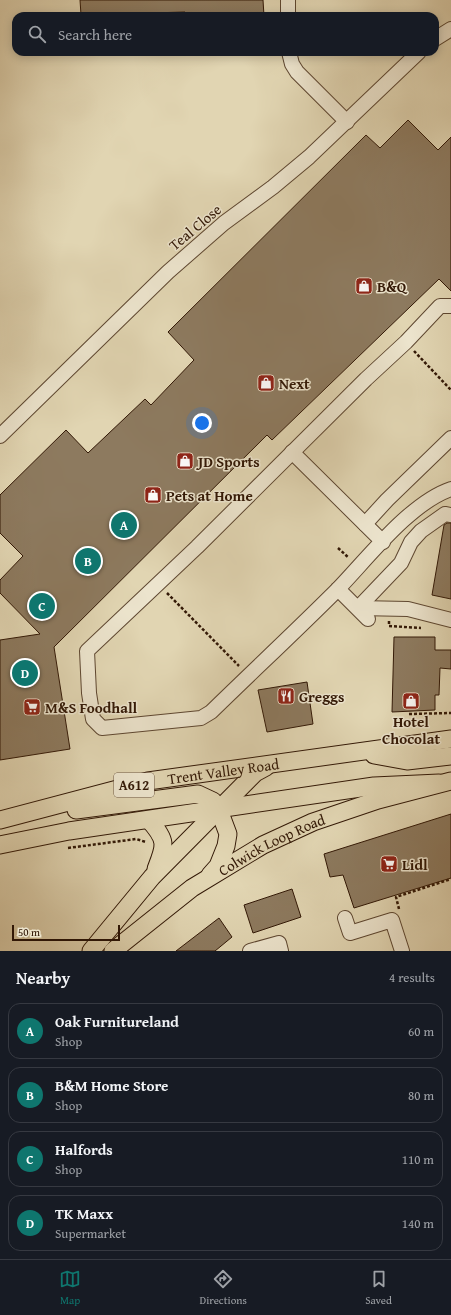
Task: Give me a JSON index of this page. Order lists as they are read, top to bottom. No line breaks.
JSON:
{"streets":{"main road":["Trent Valley Road","A612","Colwick Loop Road"],"street":["Teal Close"]},"crossings":[["A612","Colwick Loop Road"]],"places":{"shop":["B&Q","Next","JD Sports","Pets at Home","Hotel Chocolat"],"restaurant":["Greggs"],"supermarket":["M&S Foodhall","Lidl"]},"scale_bar":"50 m","page":{"search":"Search here","pins":["A","B","C","D"],"scale":"50 m","heading":["Nearby","4 results"],"list":[{"mark":"A","name":"Oak Furnitureland","note":"Shop","value":"60 m"},{"mark":"B","name":"B&M Home Store","note":"Shop","value":"80 m"},{"mark":"C","name":"Halfords","note":"Shop","value":"110 m"},{"mark":"D","name":"TK Maxx","note":"Supermarket","value":"140 m"}],"nav":["Map","Directions","Saved"]}}
